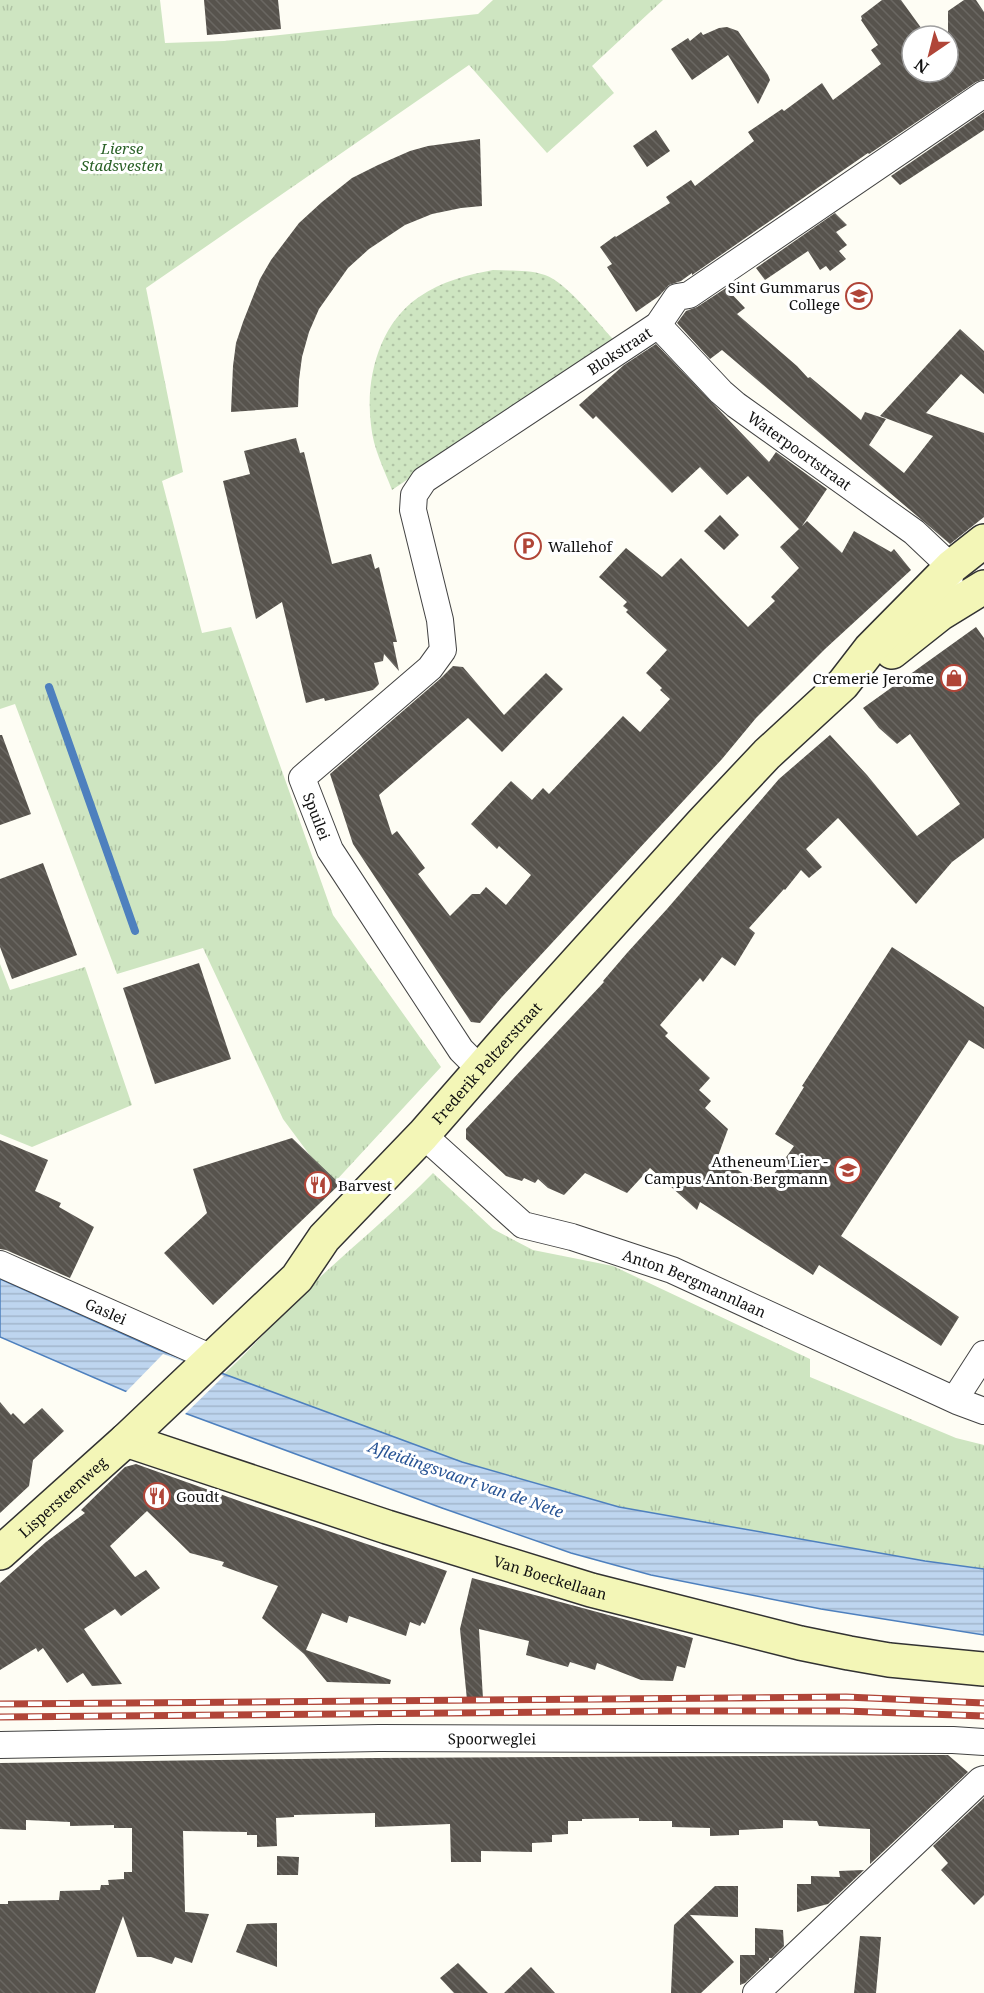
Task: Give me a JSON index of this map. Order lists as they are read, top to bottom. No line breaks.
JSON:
{"streets":{"street":["Blokstraat","Waterpoortstraat","Spuilei","Frederik Peltzerstraat","Anton Bergmannlaan","Gaslei","Lispersteenweg","Van Boeckellaan","Spoorweglei"]},"crossings":[["Blokstraat","Waterpoortstraat"],["Blokstraat","Spuilei"],["Waterpoortstraat","Frederik Peltzerstraat"],["Spuilei","Frederik Peltzerstraat"],["Frederik Peltzerstraat","Anton Bergmannlaan"],["Frederik Peltzerstraat","Gaslei"],["Frederik Peltzerstraat","Lispersteenweg"],["Frederik Peltzerstraat","Van Boeckellaan"],["Lispersteenweg","Van Boeckellaan"]],"water":["Afleidingsvaart van de Nete"],"parks":["Lierse Stadsvesten"],"places":{"school or university":["Sint Gummarus College","Atheneum Lier - Campus Anton Bergmann"],"parking":["Wallehof"],"shop":["Cremerie Jerome"],"restaurant":["Barvest","Goudt"]},"north":"bottom left"}
